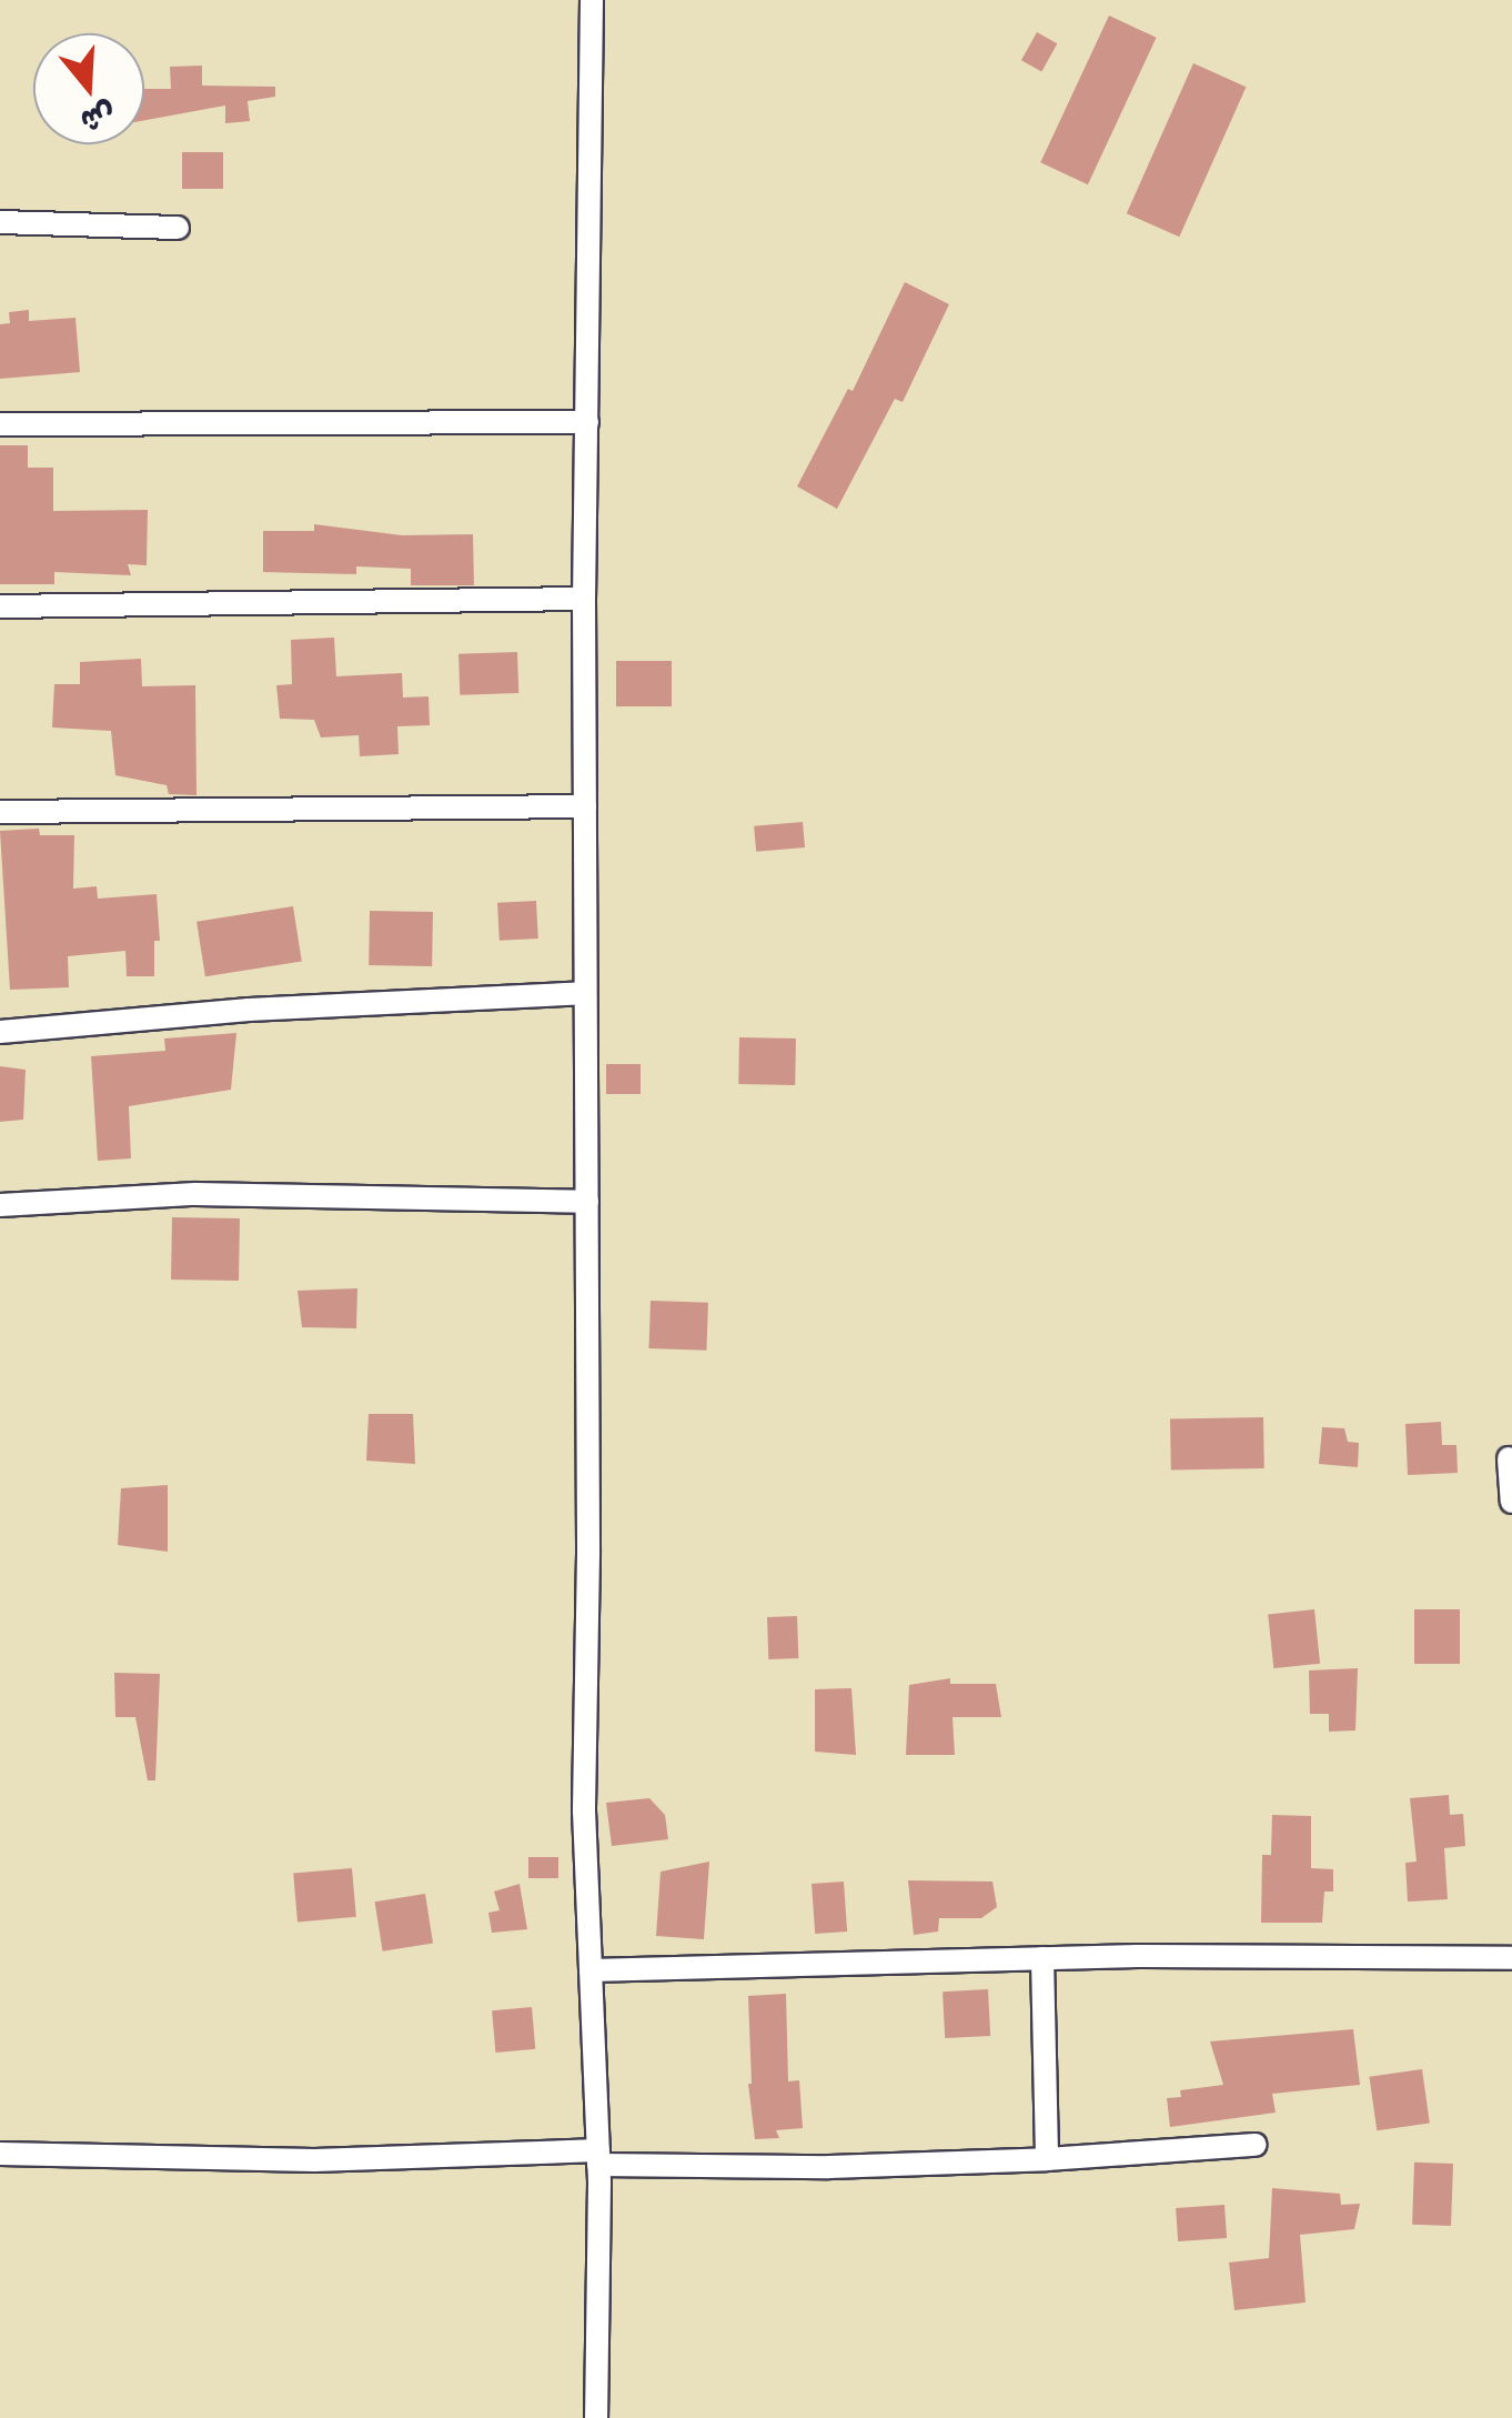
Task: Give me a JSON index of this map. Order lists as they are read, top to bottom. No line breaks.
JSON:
{"north":"bottom"}
